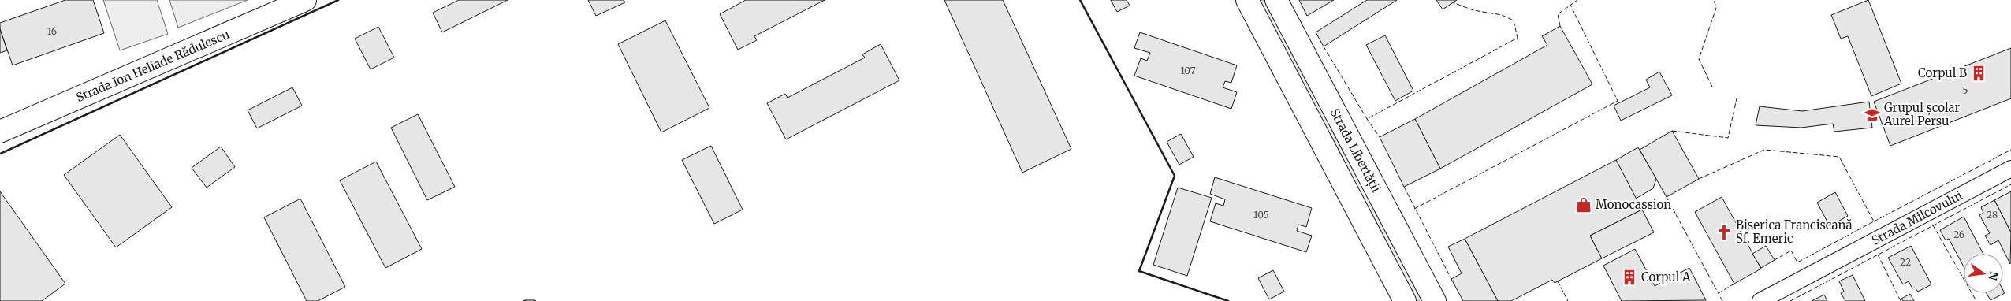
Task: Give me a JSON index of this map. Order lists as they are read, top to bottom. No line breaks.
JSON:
{"streets":{"main road":["Strada Ion Heliade Rădulescu","Strada Libertății"],"street":["Strada Milcovului"]},"places":{"building":["Corpul B","Corpul A"],"school or university":["Grupul școlar Aurel Persu"],"shop":["Monocassion"],"church":["Biserica Franciscană Sf. Emeric"]},"house_numbers":["16","107","5","105","28","26","22"],"north":"right"}
